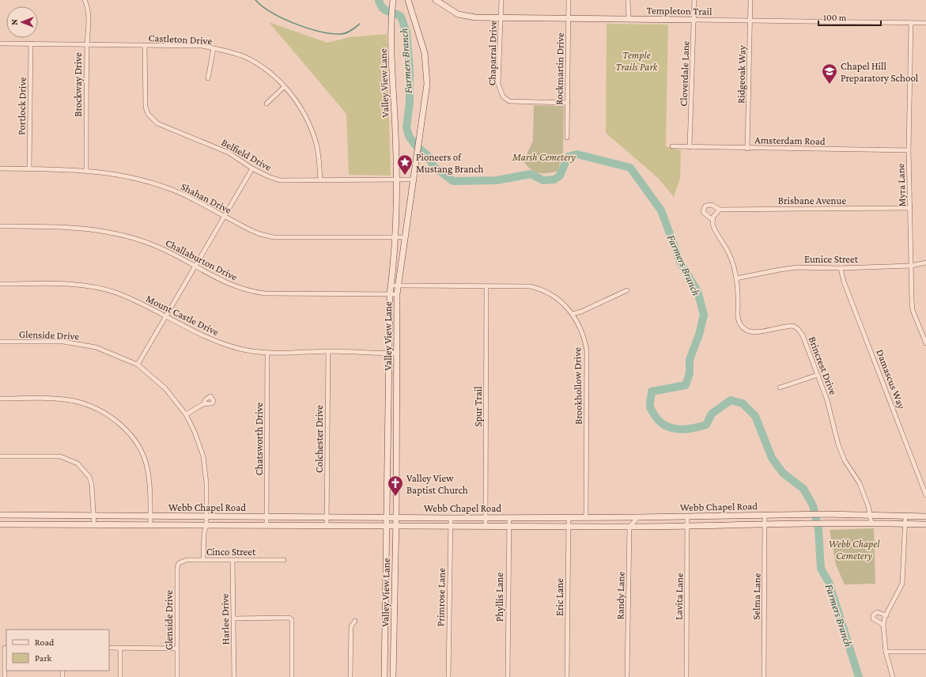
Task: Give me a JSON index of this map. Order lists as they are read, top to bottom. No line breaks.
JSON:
{"streets":{"main road":["Templeton Trail","Valley View Lane","Webb Chapel Road"],"street":["Castleton Drive","Chaparral Drive","Rockmartin Drive","Cloverdale Lane","Ridgeoak Way","Brockway Drive","Portlock Drive","Amsterdam Road","Belfield Drive","Myra Lane","Shahan Drive","Brisbane Avenue","Eunice Street","Challaburton Drive","Mount Castle Drive","Glenside Drive","Brincrest Drive","Damascus Way","Brookhollow Drive","Spur Trail","Chatsworth Drive","Colchester Drive","Cinco Street","Randy Lane","Lavita Lane","Selma Lane","Primrose Lane","Phyllis Lane","Eric Lane","Harlee Drive"]},"crossings":[["Templeton Trail","Chaparral Drive"],["Templeton Trail","Rockmartin Drive"],["Templeton Trail","Cloverdale Lane"],["Templeton Trail","Ridgeoak Way"],["Templeton Trail","Myra Lane"],["Castleton Drive","Brockway Drive"],["Castleton Drive","Portlock Drive"],["Castleton Drive","Belfield Drive"],["Chaparral Drive","Rockmartin Drive"],["Cloverdale Lane","Amsterdam Road"],["Ridgeoak Way","Amsterdam Road"],["Valley View Lane","Belfield Drive"],["Valley View Lane","Shahan Drive"],["Valley View Lane","Challaburton Drive"],["Valley View Lane","Mount Castle Drive"],["Valley View Lane","Brookhollow Drive"],["Valley View Lane","Webb Chapel Road"],["Brockway Drive","Shahan Drive"],["Portlock Drive","Shahan Drive"],["Amsterdam Road","Myra Lane"],["Myra Lane","Brisbane Avenue"],["Myra Lane","Eunice Street"],["Brisbane Avenue","Brincrest Drive"],["Eunice Street","Brincrest Drive"],["Eunice Street","Damascus Way"],["Mount Castle Drive","Chatsworth Drive"],["Mount Castle Drive","Colchester Drive"],["Glenside Drive","Webb Chapel Road"],["Glenside Drive","Cinco Street"],["Brincrest Drive","Webb Chapel Road"],["Brookhollow Drive","Spur Trail"],["Brookhollow Drive","Webb Chapel Road"],["Spur Trail","Webb Chapel Road"],["Chatsworth Drive","Webb Chapel Road"],["Colchester Drive","Webb Chapel Road"],["Webb Chapel Road","Randy Lane"],["Webb Chapel Road","Lavita Lane"],["Webb Chapel Road","Selma Lane"],["Webb Chapel Road","Primrose Lane"],["Webb Chapel Road","Phyllis Lane"],["Webb Chapel Road","Eric Lane"],["Cinco Street","Harlee Drive"]],"water":["Farmers Branch"],"parks":["Temple Trails Park","Marsh Cemetery","Webb Chapel Cemetery"],"places":{"school or university":["Chapel Hill Preparatory School"],"place":["Pioneers of Mustang Branch"],"church":["Valley View Baptist Church"]},"legend":["Road","Park"],"scale_bar":"100 m","north":"left"}
